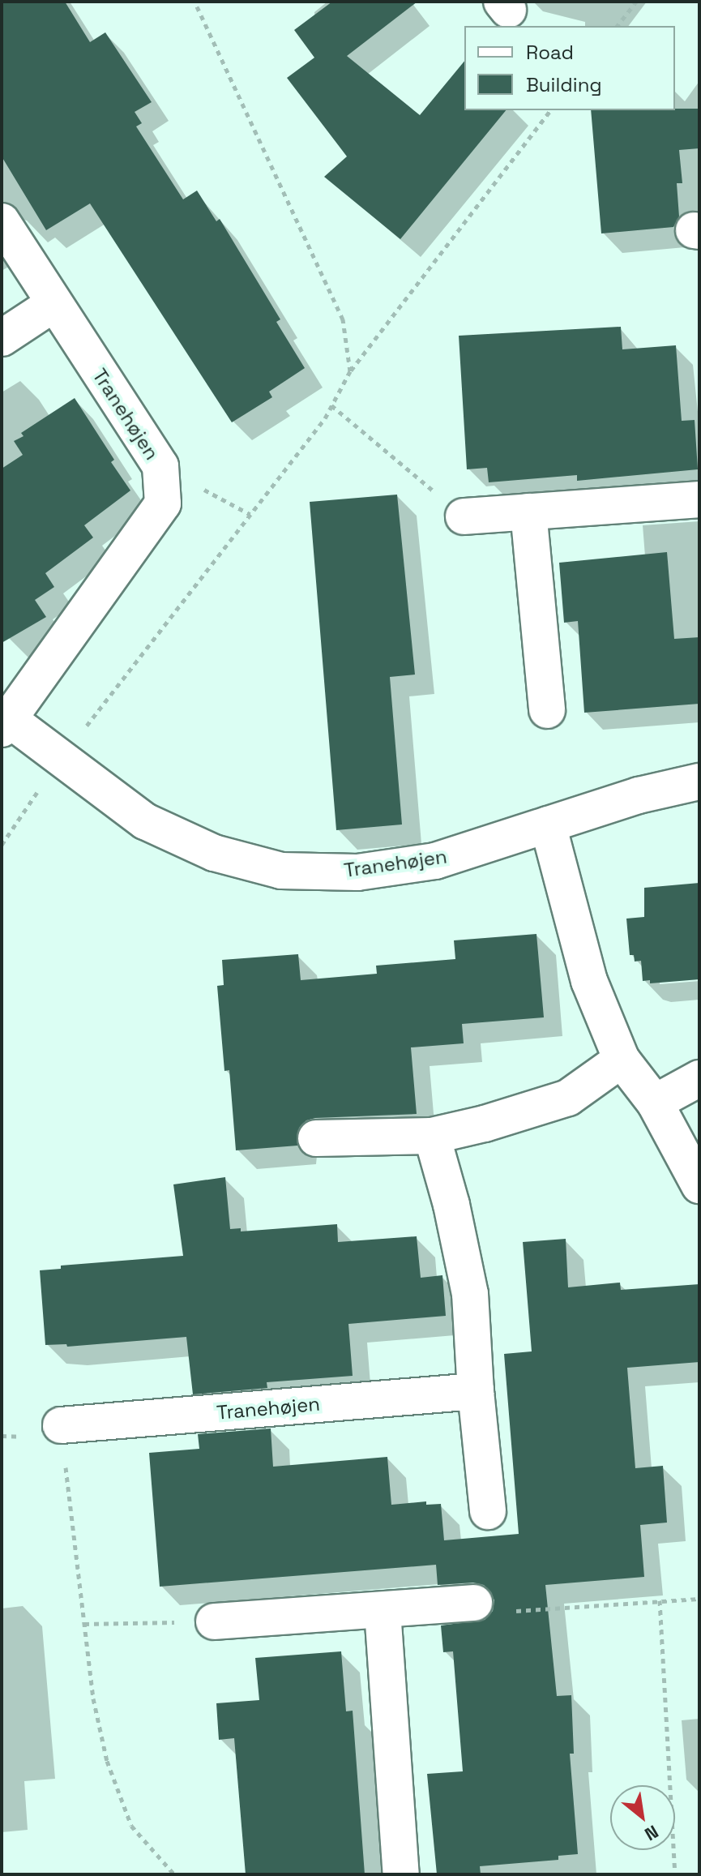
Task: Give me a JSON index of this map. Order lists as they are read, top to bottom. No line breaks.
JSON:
{"streets":{"street":["Tranehøjen"]},"legend":["Road","Building"],"north":"bottom right"}
